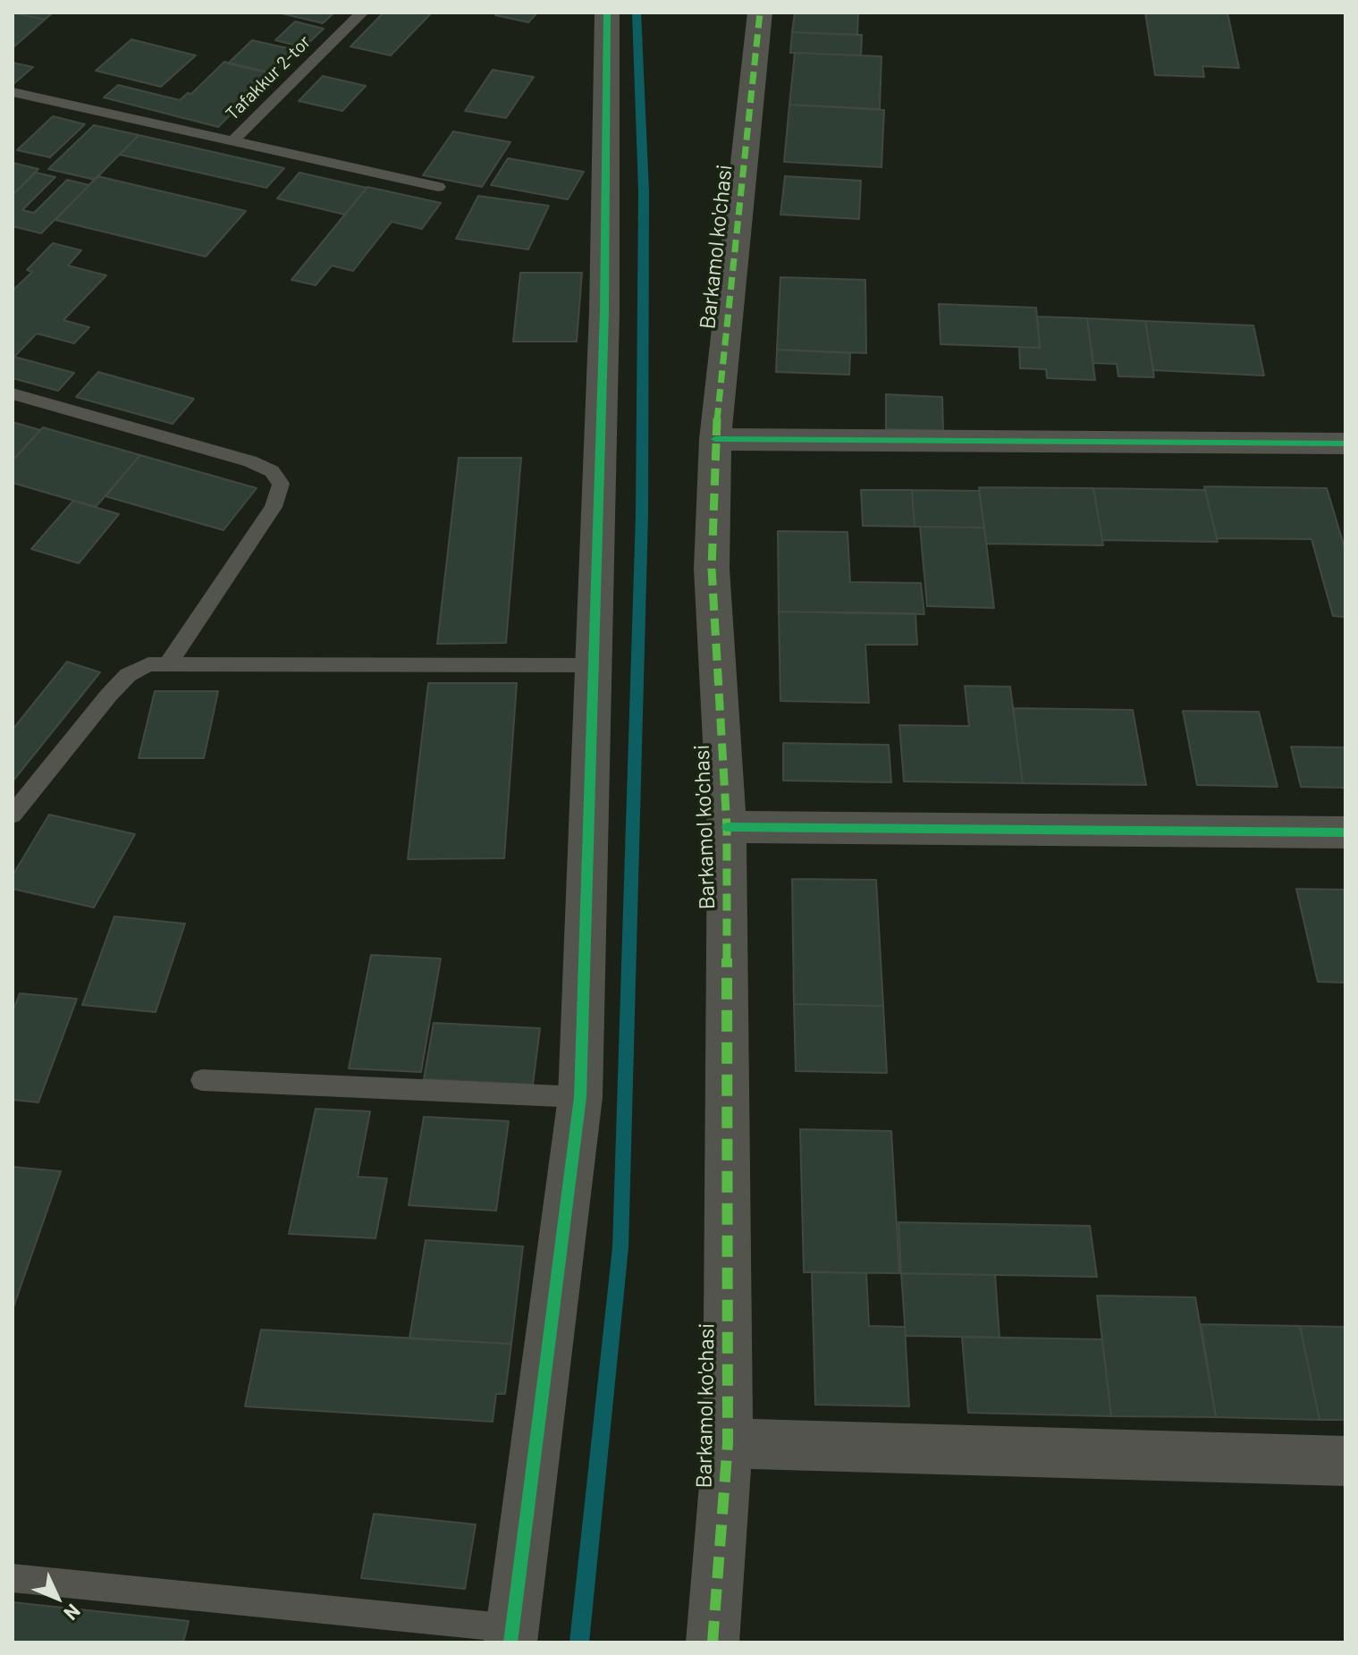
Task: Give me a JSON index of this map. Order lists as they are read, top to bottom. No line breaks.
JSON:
{"streets":{"street":["Barkamol ko'chasi"],"lane":["Tafakkur 2-tor"]},"north":"bottom right"}
